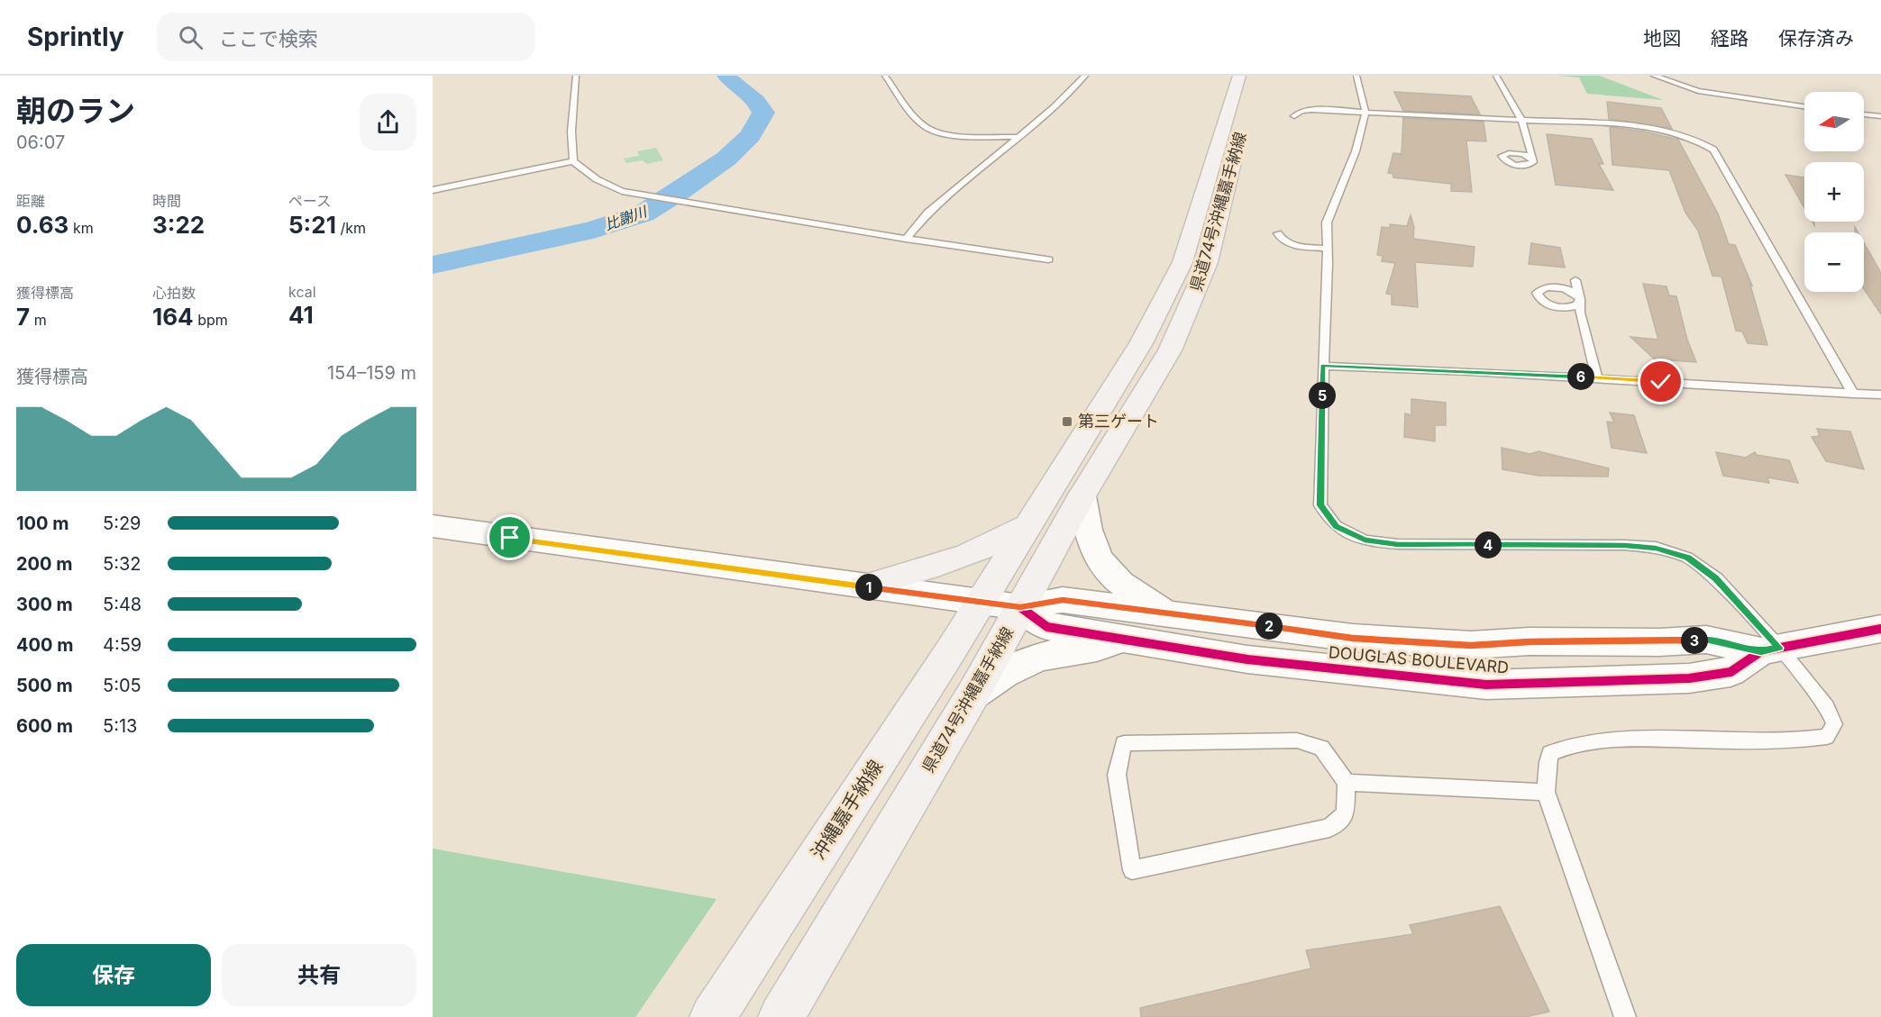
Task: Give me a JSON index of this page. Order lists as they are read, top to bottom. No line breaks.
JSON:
{"streets":{"main road":["県道74号沖縄嘉手納線","沖縄嘉手納線"],"street":["DOUGLAS BOULEVARD"]},"crossings":[["県道74号沖縄嘉手納線","DOUGLAS BOULEVARD"],["県道74号沖縄嘉手納線","沖縄嘉手納線"]],"water":["比謝川"],"places":{"transit":["第三ゲート"]},"north":"left","page":{"header":"Sprintly","search":"ここで検索","nav":["地図","経路","保存済み"],"heading":["朝のラン","06:07"],"map_buttons":["+","−"],"stats":[["距離","0.63 km"],["時間","3:22"],["ペース","5:21 /km"],["獲得標高","7 m"],["心拍数","164 bpm"],["kcal","41"]],"chart":["獲得標高","154–159 m"],"pins":["6","5","4","1","2","3"],"list":[{"name":"100 m","note":"5:29"},{"name":"200 m","note":"5:32"},{"name":"300 m","note":"5:48"},{"name":"400 m","note":"4:59"},{"name":"500 m","note":"5:05"},{"name":"600 m","note":"5:13"}],"buttons":["保存","共有"]}}
